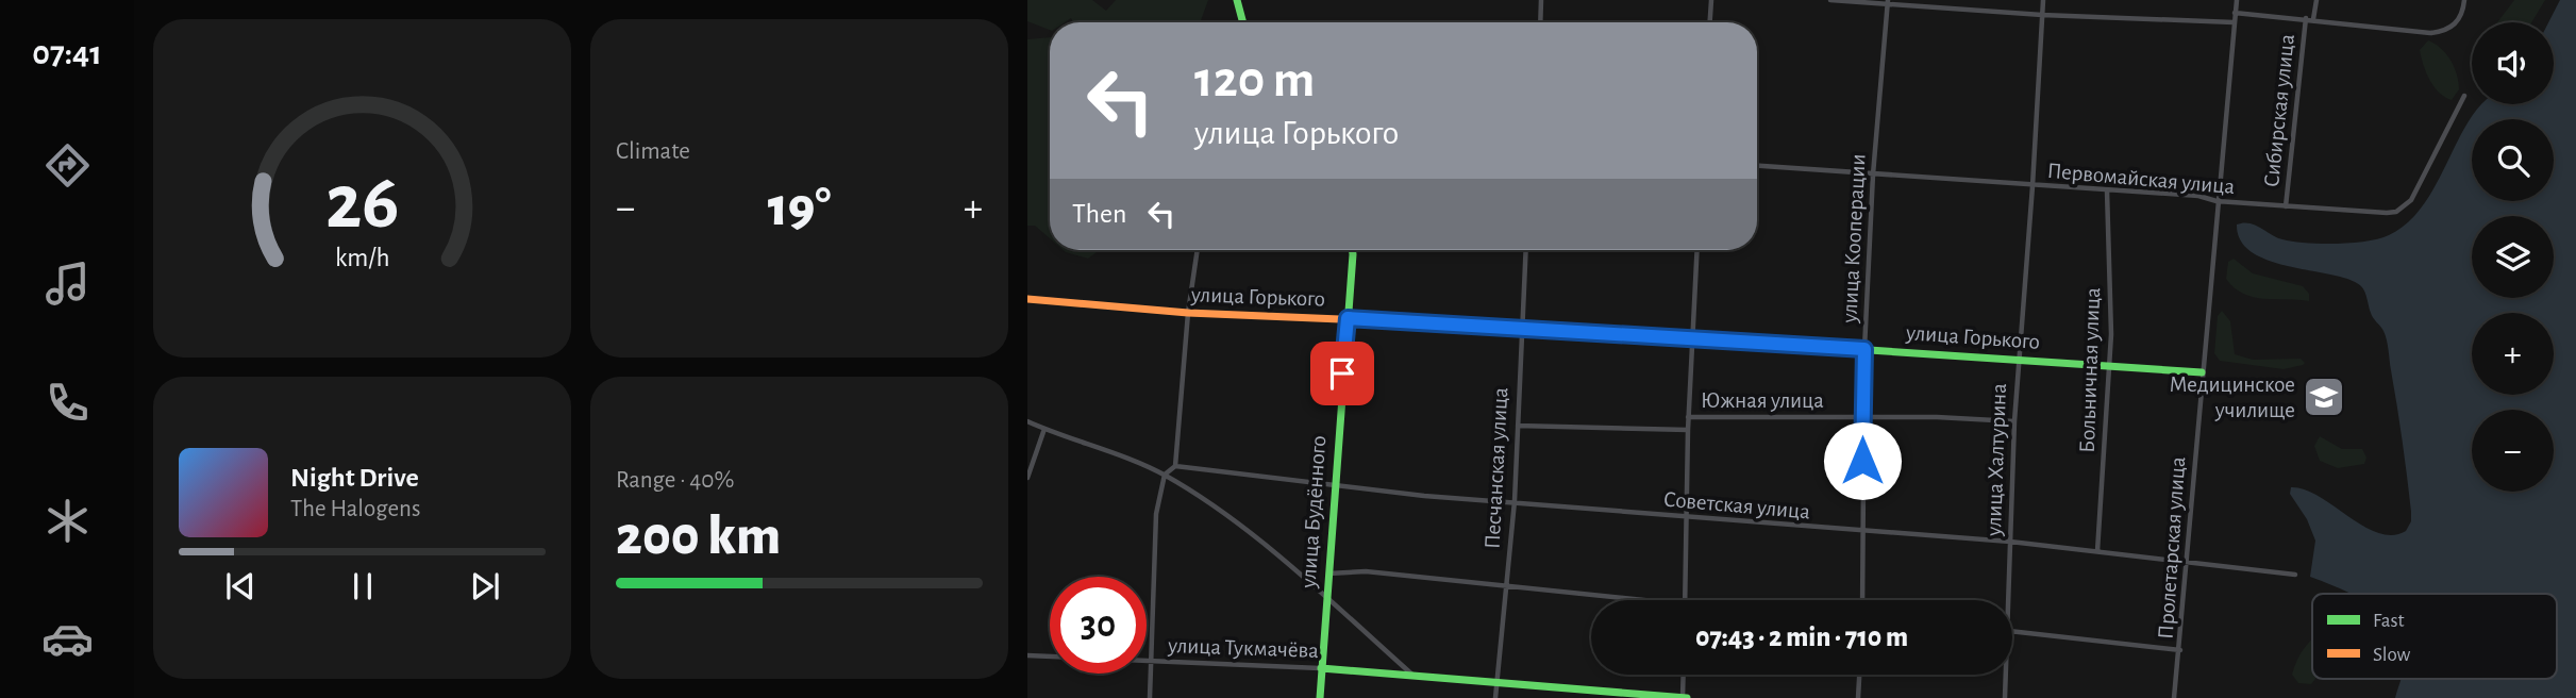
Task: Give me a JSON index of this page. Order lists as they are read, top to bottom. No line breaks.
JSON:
{"streets":{"street":["Сибирская улица","Первомайская улица","улица Кооперации","улица Горького","Больничная улица","Южная улица","улица Халтурина","Песчанская улица","Советская улица","улица Будённого","Пролетарская улица","улица Тукмачёва"]},"crossings":[["Сибирская улица","Первомайская улица"],["Первомайская улица","улица Кооперации"],["Первомайская улица","Больничная улица"],["Первомайская улица","улица Халтурина"],["Первомайская улица","Пролетарская улица"],["улица Кооперации","улица Горького"],["улица Кооперации","Южная улица"],["улица Кооперации","Советская улица"],["улица Горького","Больничная улица"],["улица Горького","улица Халтурина"],["улица Горького","Песчанская улица"],["улица Горького","улица Будённого"],["улица Горького","Пролетарская улица"],["Больничная улица","Советская улица"],["Южная улица","улица Халтурина"],["улица Халтурина","Советская улица"],["Песчанская улица","Советская улица"],["Песчанская улица","улица Тукмачёва"],["Советская улица","улица Будённого"],["Советская улица","Пролетарская улица"],["улица Будённого","улица Тукмачёва"]],"places":{"school or university":["Медицинское училище"]},"legend":["Fast","Slow"],"page":{"tabs":"07:41","tile":["Climate",["Range · 40%","200 km"]],"map_buttons":["+","−"],"turn":["120 m","улица Горького"],"heat":["−","19°","+"],"then":"Then","song":["Night Drive","The Halogens"],"limit":"30","trip":"07:43 · 2 min · 710 m","gauge":["26","km/h"]}}
